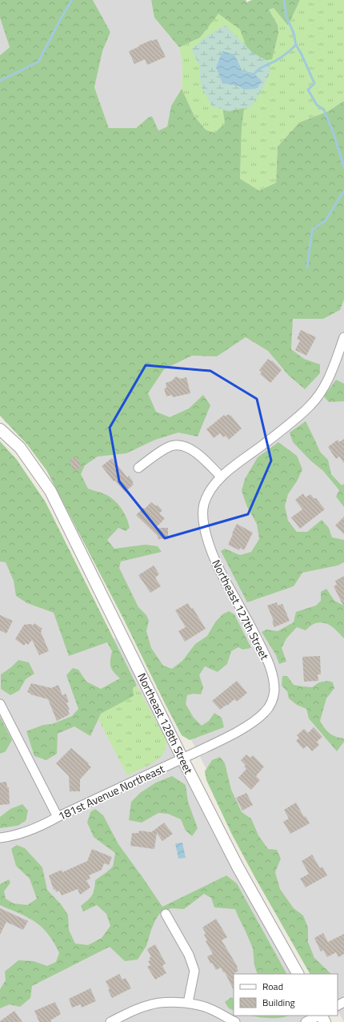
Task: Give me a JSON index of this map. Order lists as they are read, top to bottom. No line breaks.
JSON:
{"streets":{"street":["Northeast 127th Street","Northeast 128th Street","181st Avenue Northeast"]},"crossings":[["Northeast 127th Street","181st Avenue Northeast"],["Northeast 128th Street","181st Avenue Northeast"]],"legend":["Road","Building"]}
